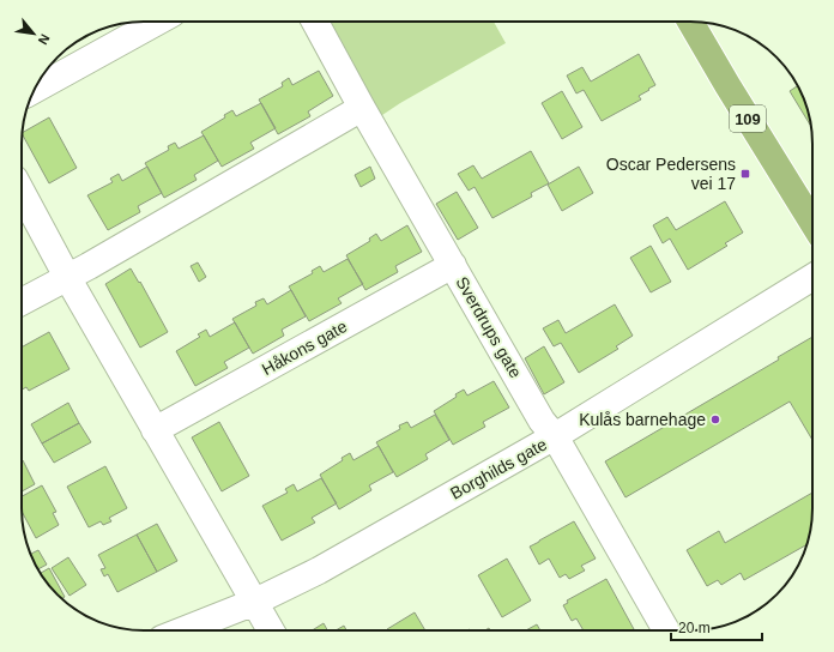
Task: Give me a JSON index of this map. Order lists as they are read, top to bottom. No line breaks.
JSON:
{"streets":{"main road":["109"],"street":["Sverdrups gate","Håkons gate","Borghilds gate"]},"crossings":[["Sverdrups gate","Håkons gate"],["Sverdrups gate","Borghilds gate"]],"places":{"transit":["Oscar Pedersens vei 17"],"other":["Kulås barnehage"]},"scale_bar":"20 m","north":"bottom right"}
